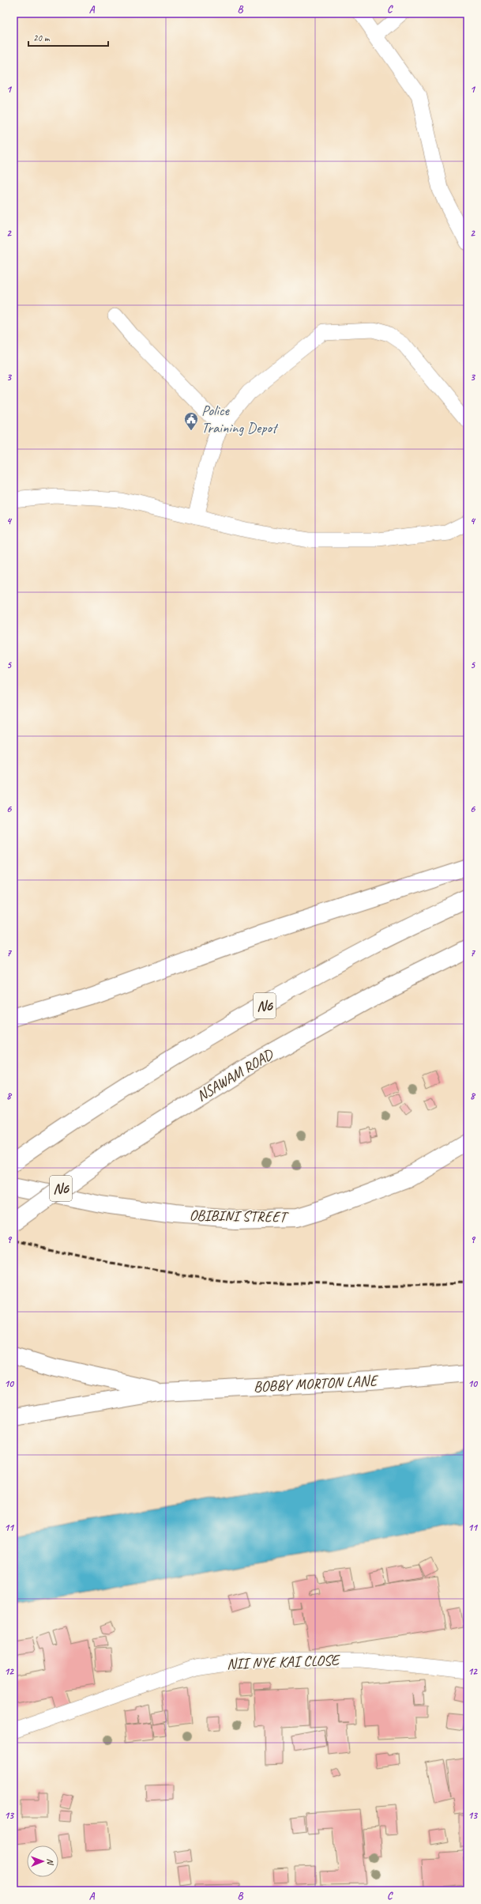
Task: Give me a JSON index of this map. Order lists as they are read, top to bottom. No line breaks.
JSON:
{"streets":{"main road":["N6","NSAWAM ROAD","OBIBINI STREET","BOBBY MORTON LANE"],"lane":["NII NYE KAI CLOSE"]},"places":{"public building":["Police Training Depot"]},"scale_bar":"20 m","north":"right","grid":{"columns":["A","B","C"],"rows":["1","2","3","4","5","6","7","8","9","10","11","12","13"]}}
